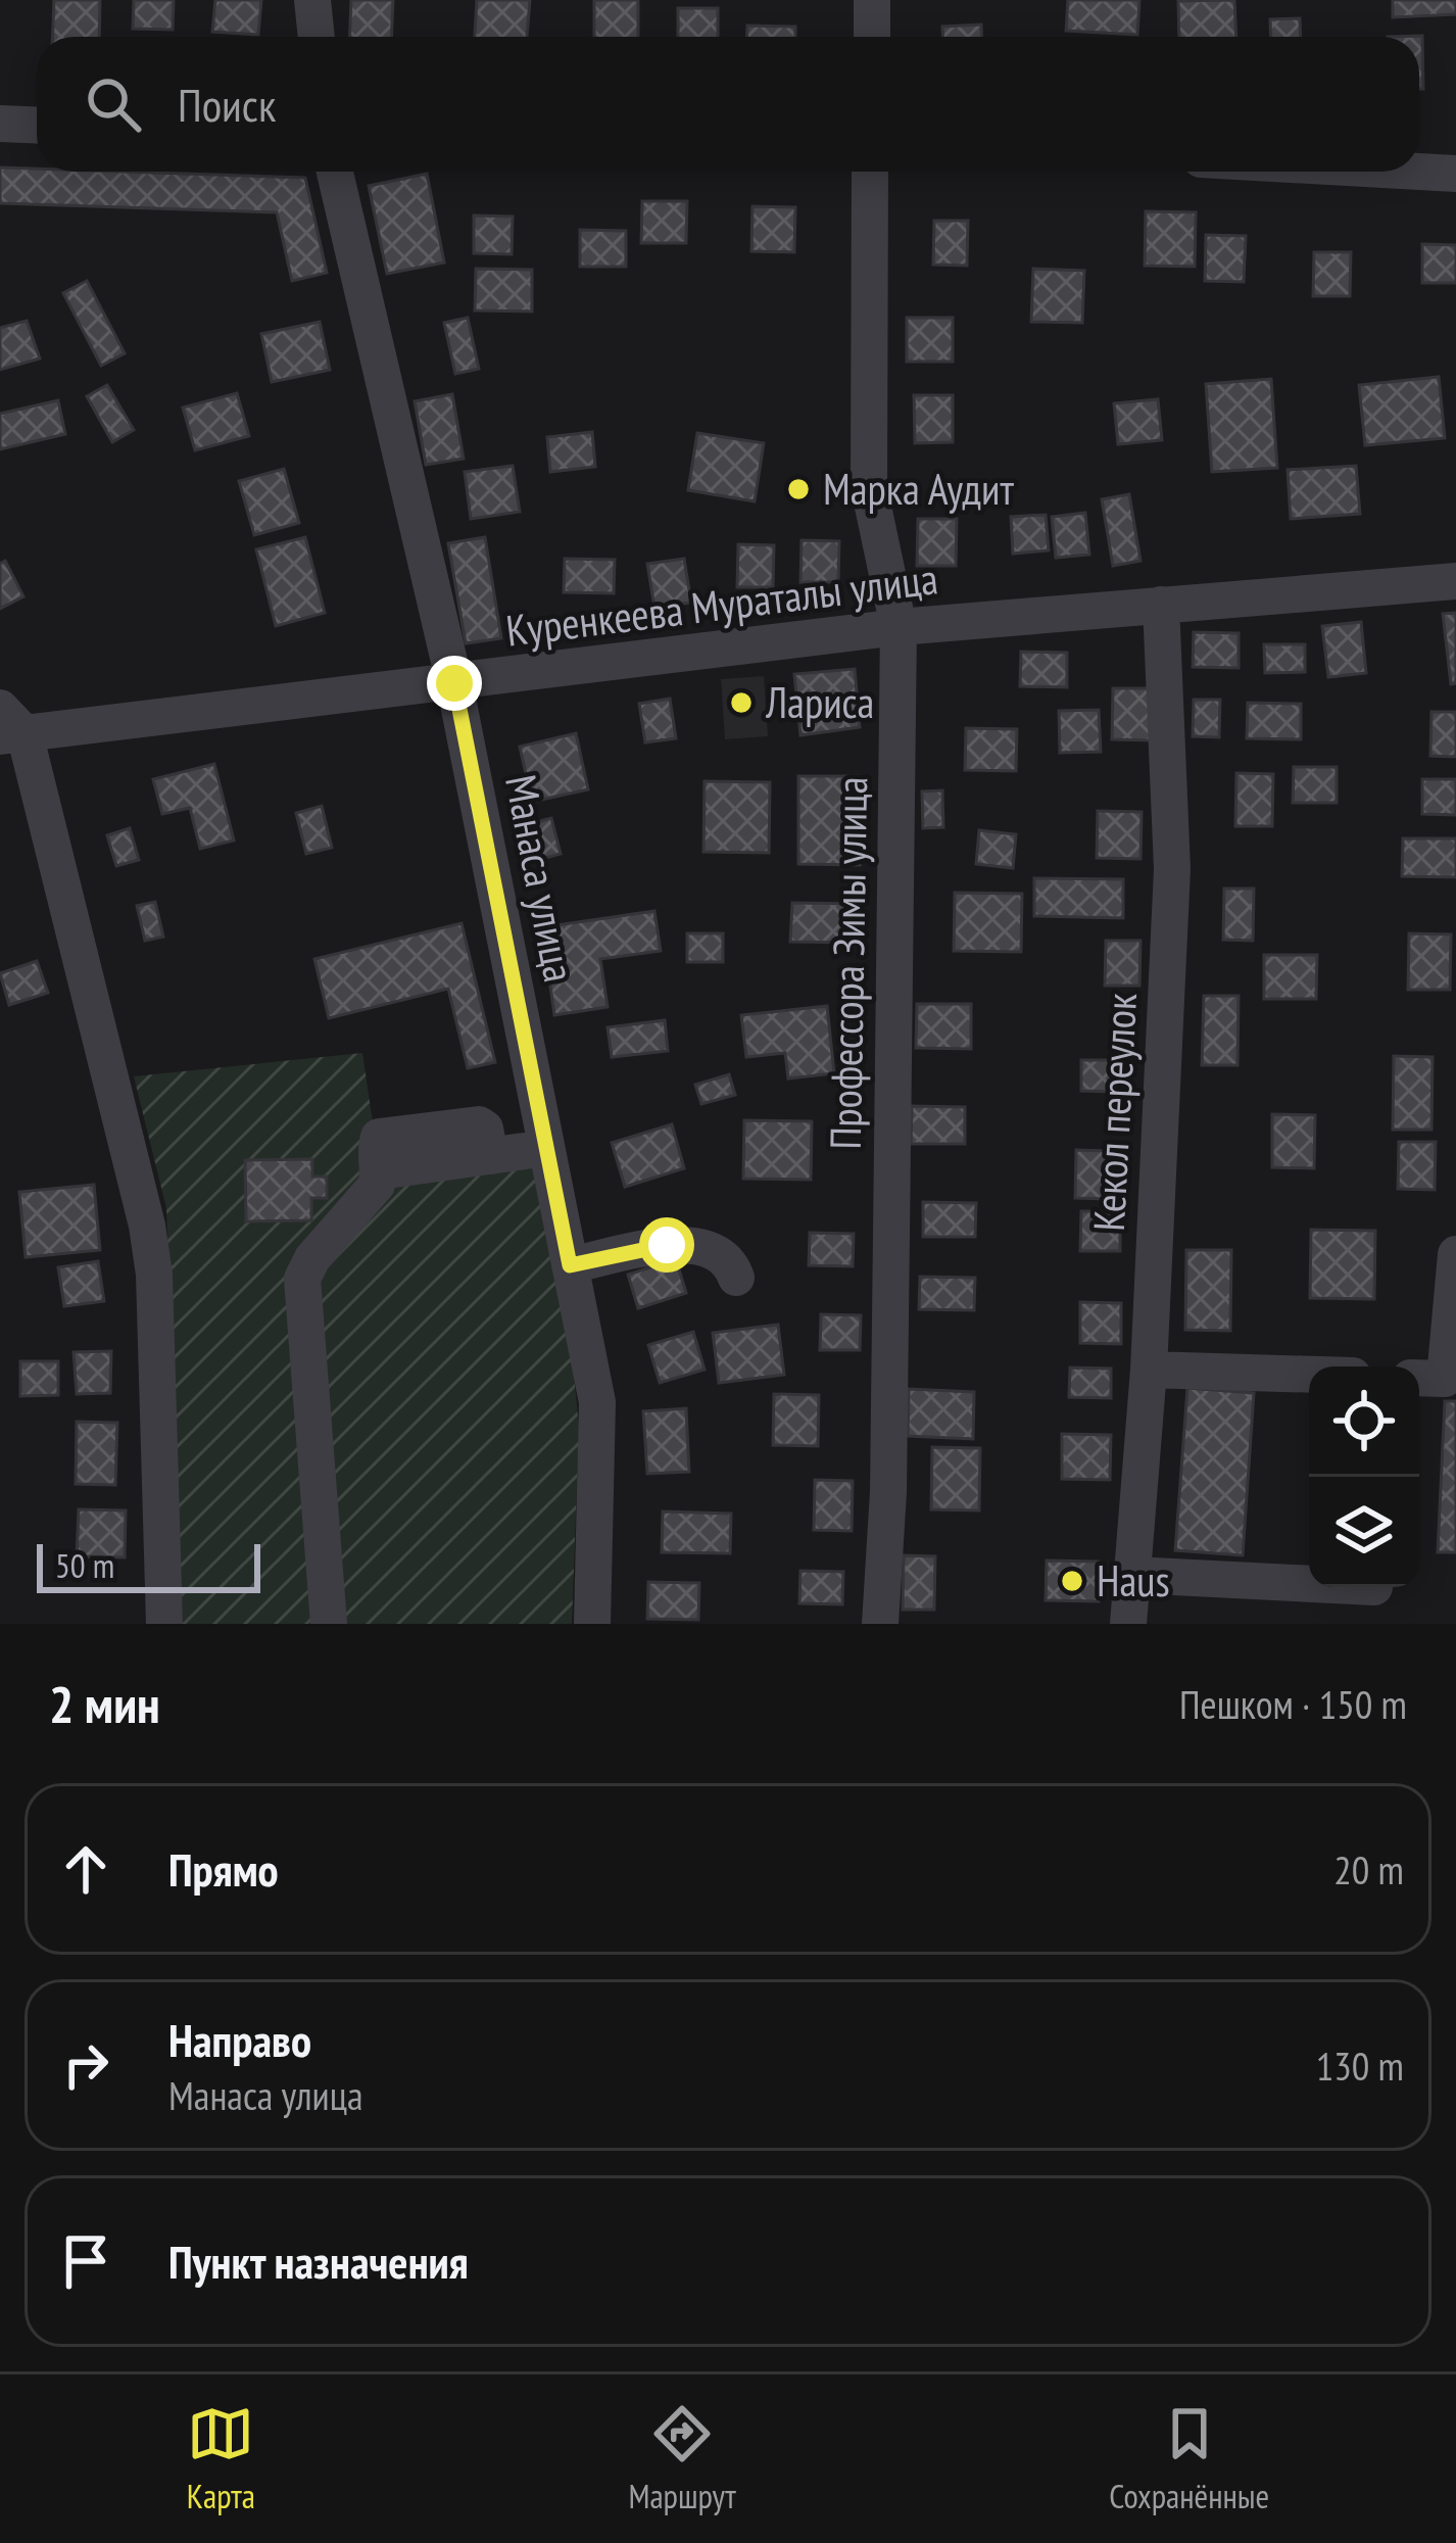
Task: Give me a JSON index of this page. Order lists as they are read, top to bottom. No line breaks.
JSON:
{"streets":{"street":["Куренкеева Мураталы улица","Манаса улица","Профессора Зимы улица","Кекол переулок"]},"crossings":[["Куренкеева Мураталы улица","Манаса улица"],["Куренкеева Мураталы улица","Профессора Зимы улица"],["Куренкеева Мураталы улица","Кекол переулок"]],"places":["Марка Аудит","Лариса","Haus"],"scale_bar":"50 m","page":{"search":"Поиск","scale":"50 m","heading":["2 мин","Пешком · 150 m"],"list":[["Прямо","20 m"],["Направо","Манаса улица","130 m"],"Пункт назначения"],"nav":["Карта","Маршрут","Сохранённые"]}}
